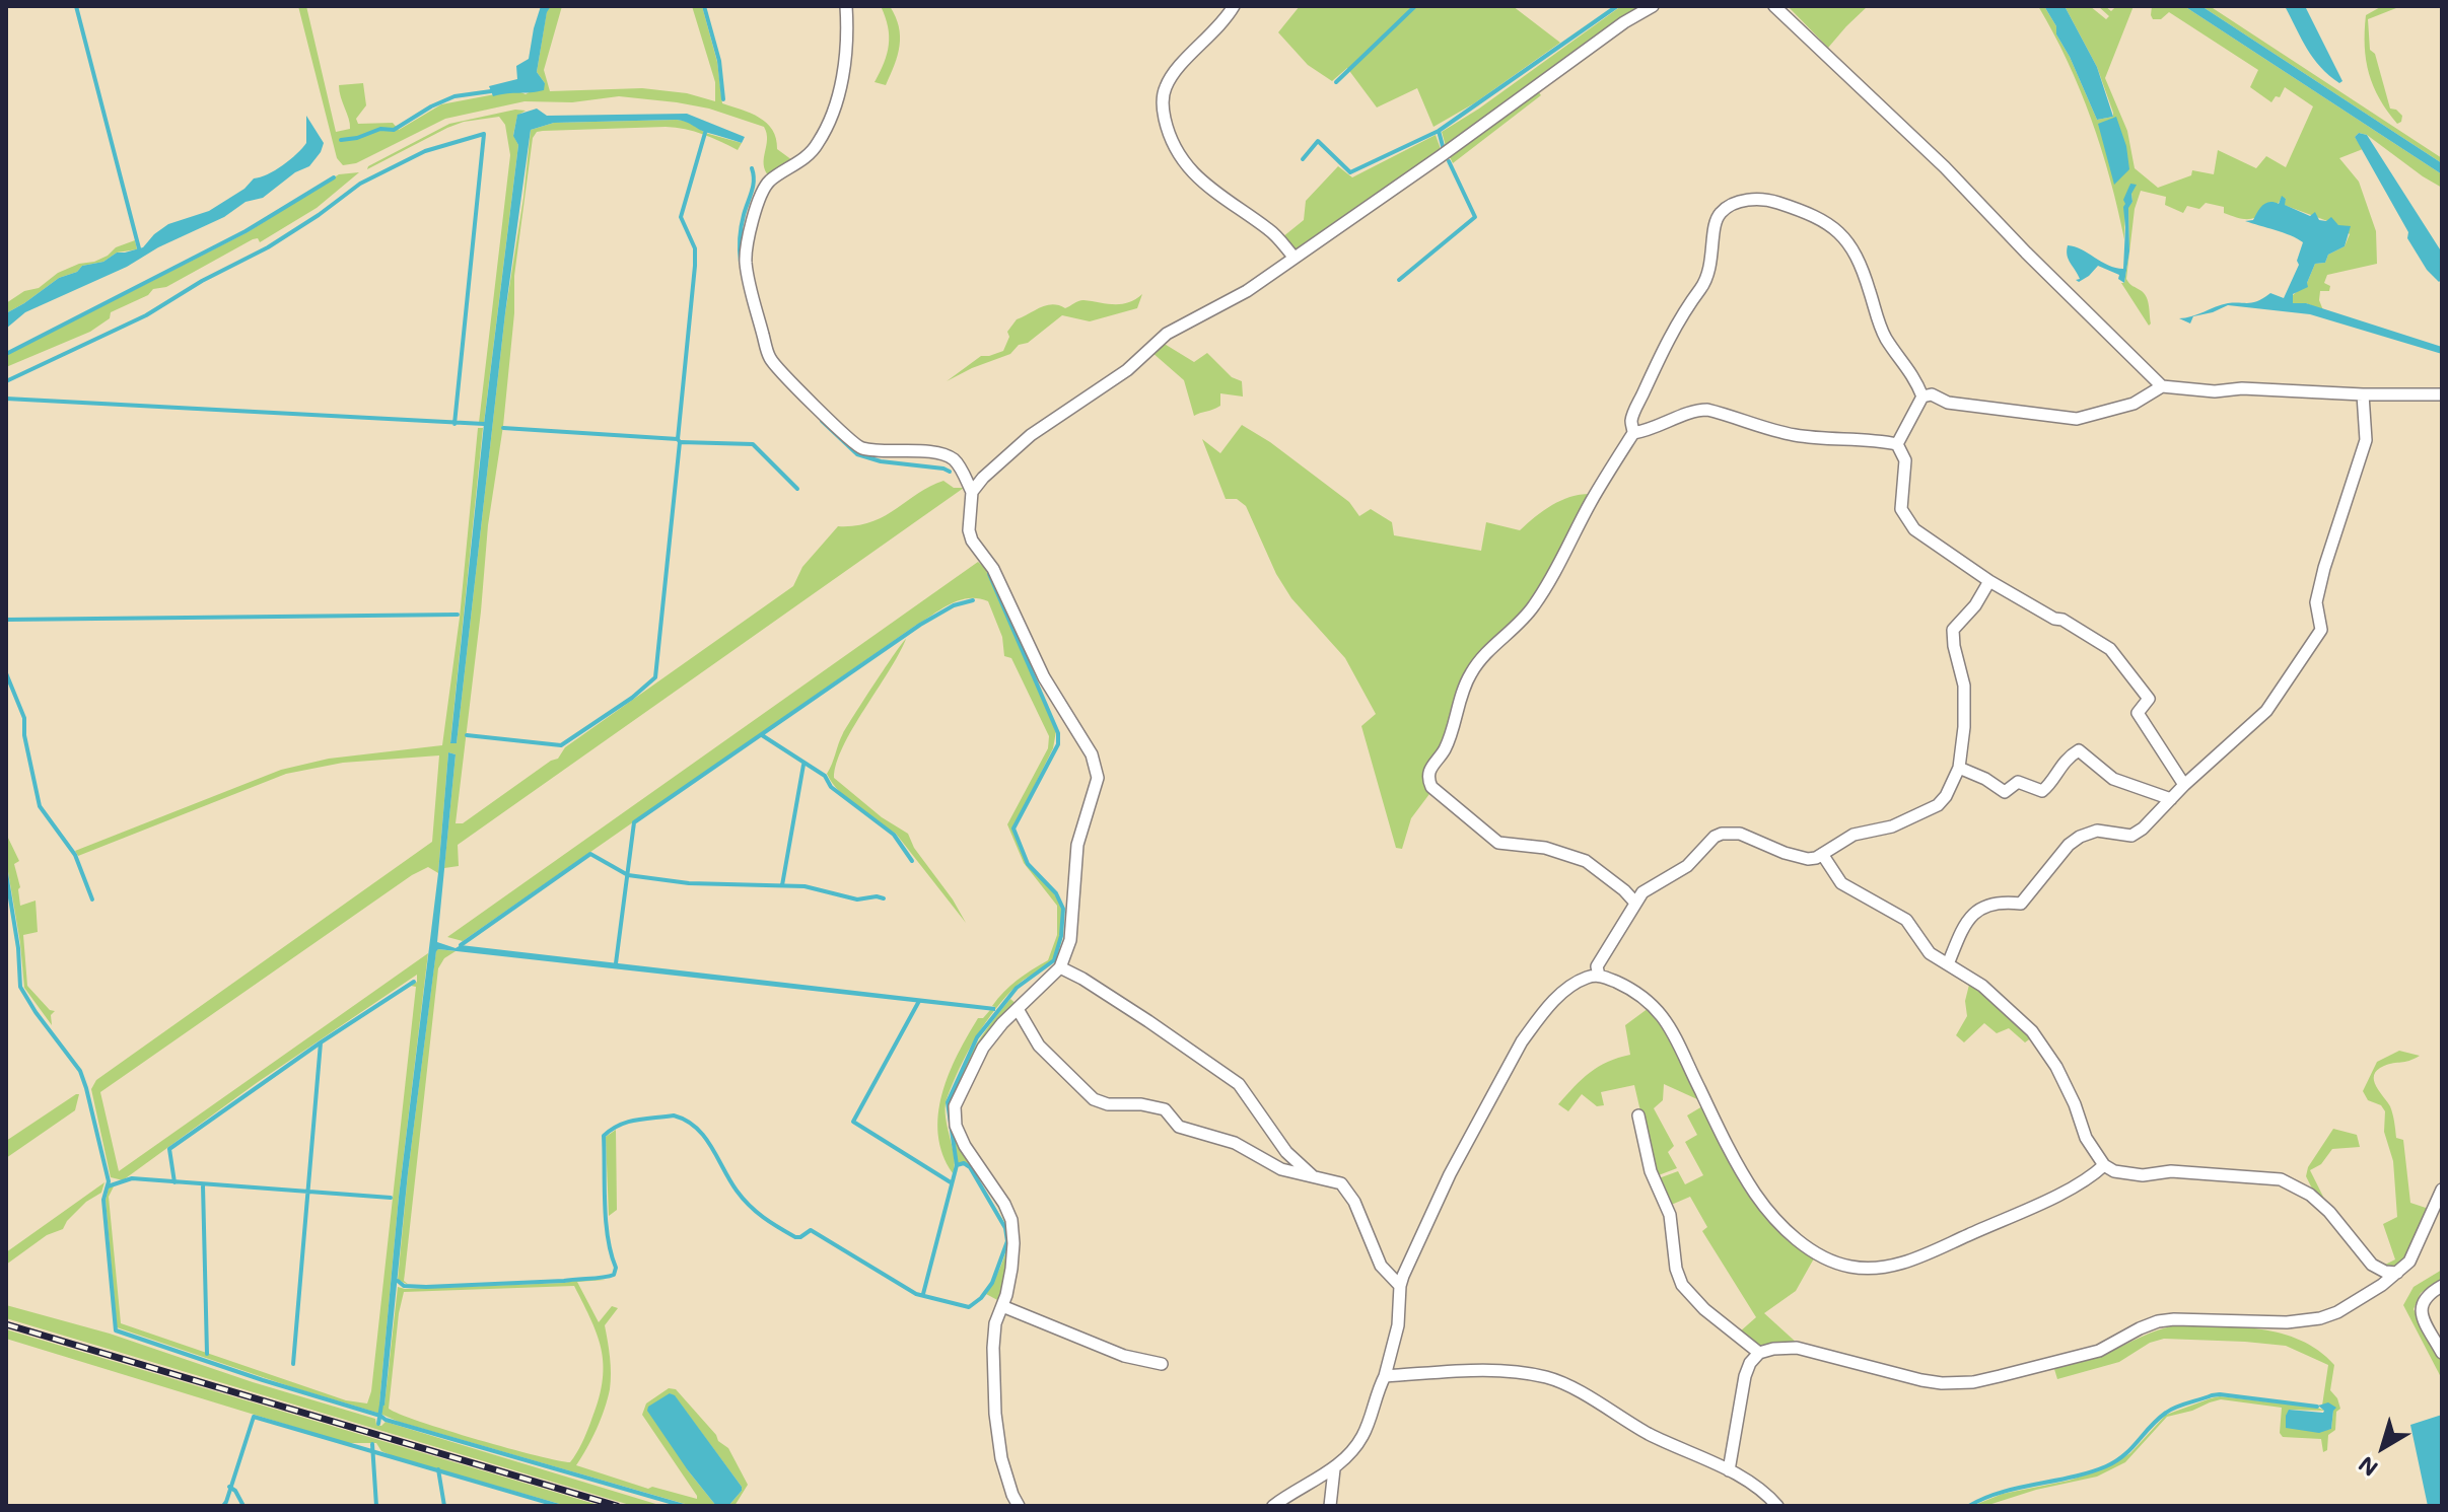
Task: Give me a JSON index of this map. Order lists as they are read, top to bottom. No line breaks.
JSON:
{"north":"bottom left"}
